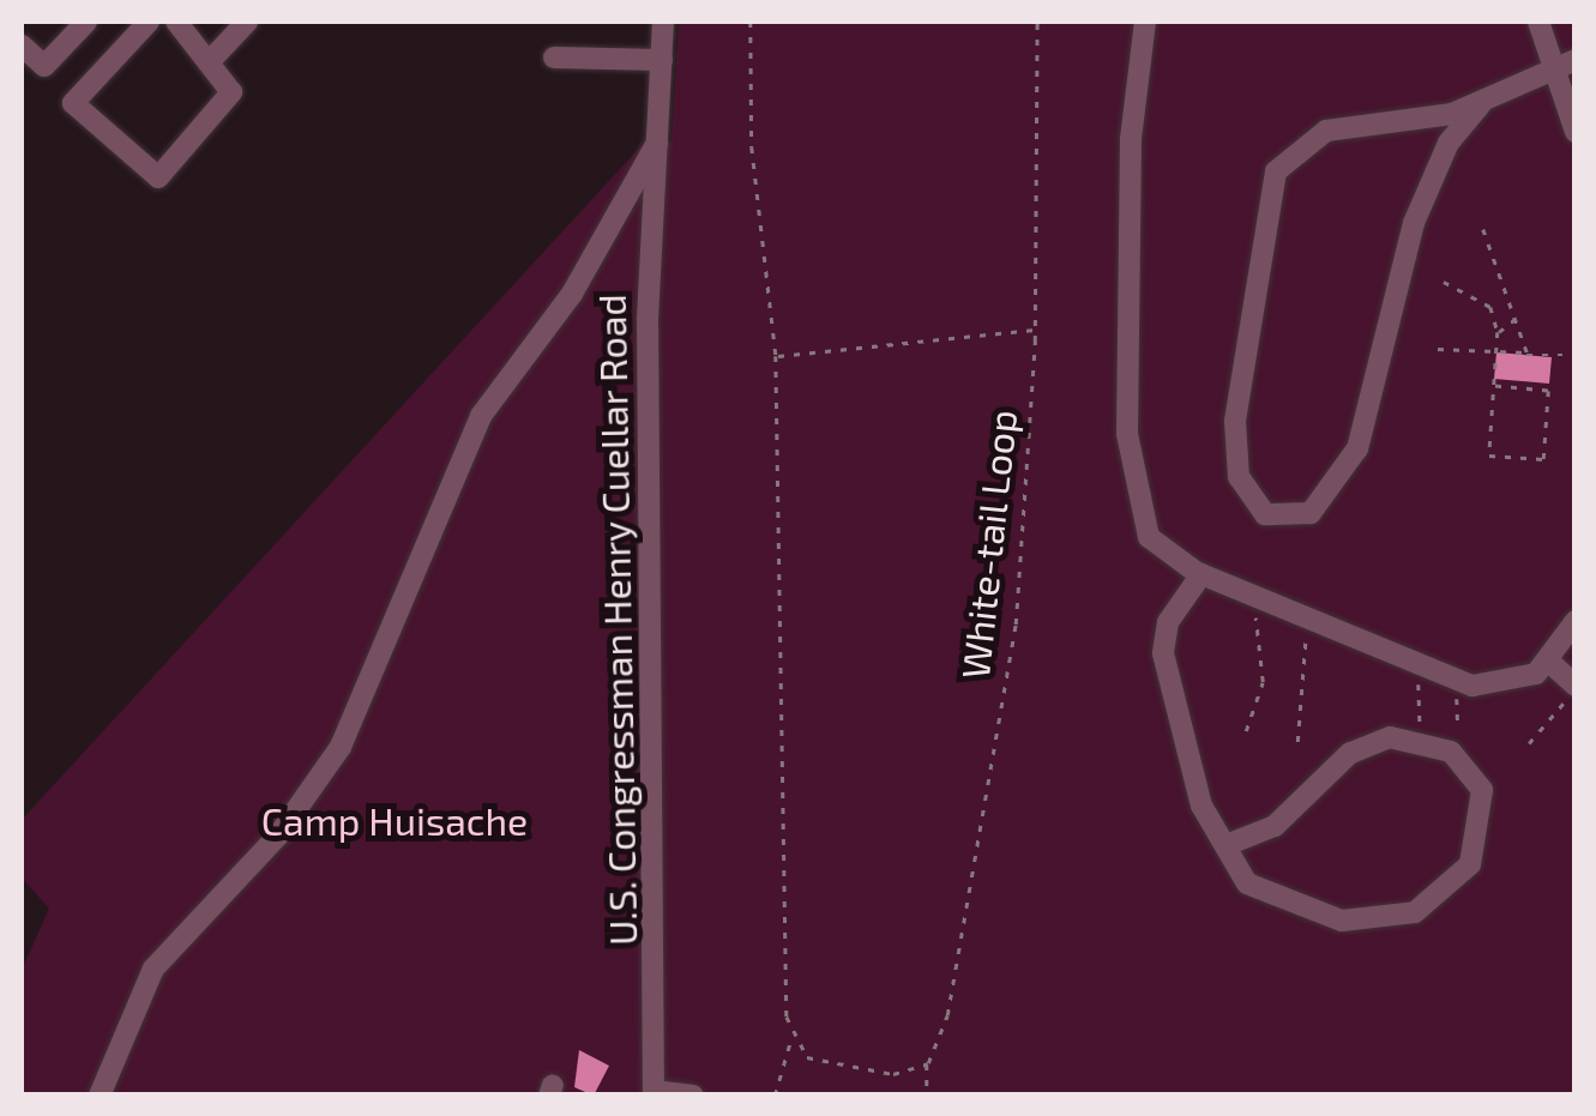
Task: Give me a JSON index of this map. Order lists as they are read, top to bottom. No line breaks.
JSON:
{"streets":{"street":["U.S. Congressman Henry Cuellar Road"],"path":["White-tail Loop"]},"parks":["Camp Huisache"]}
